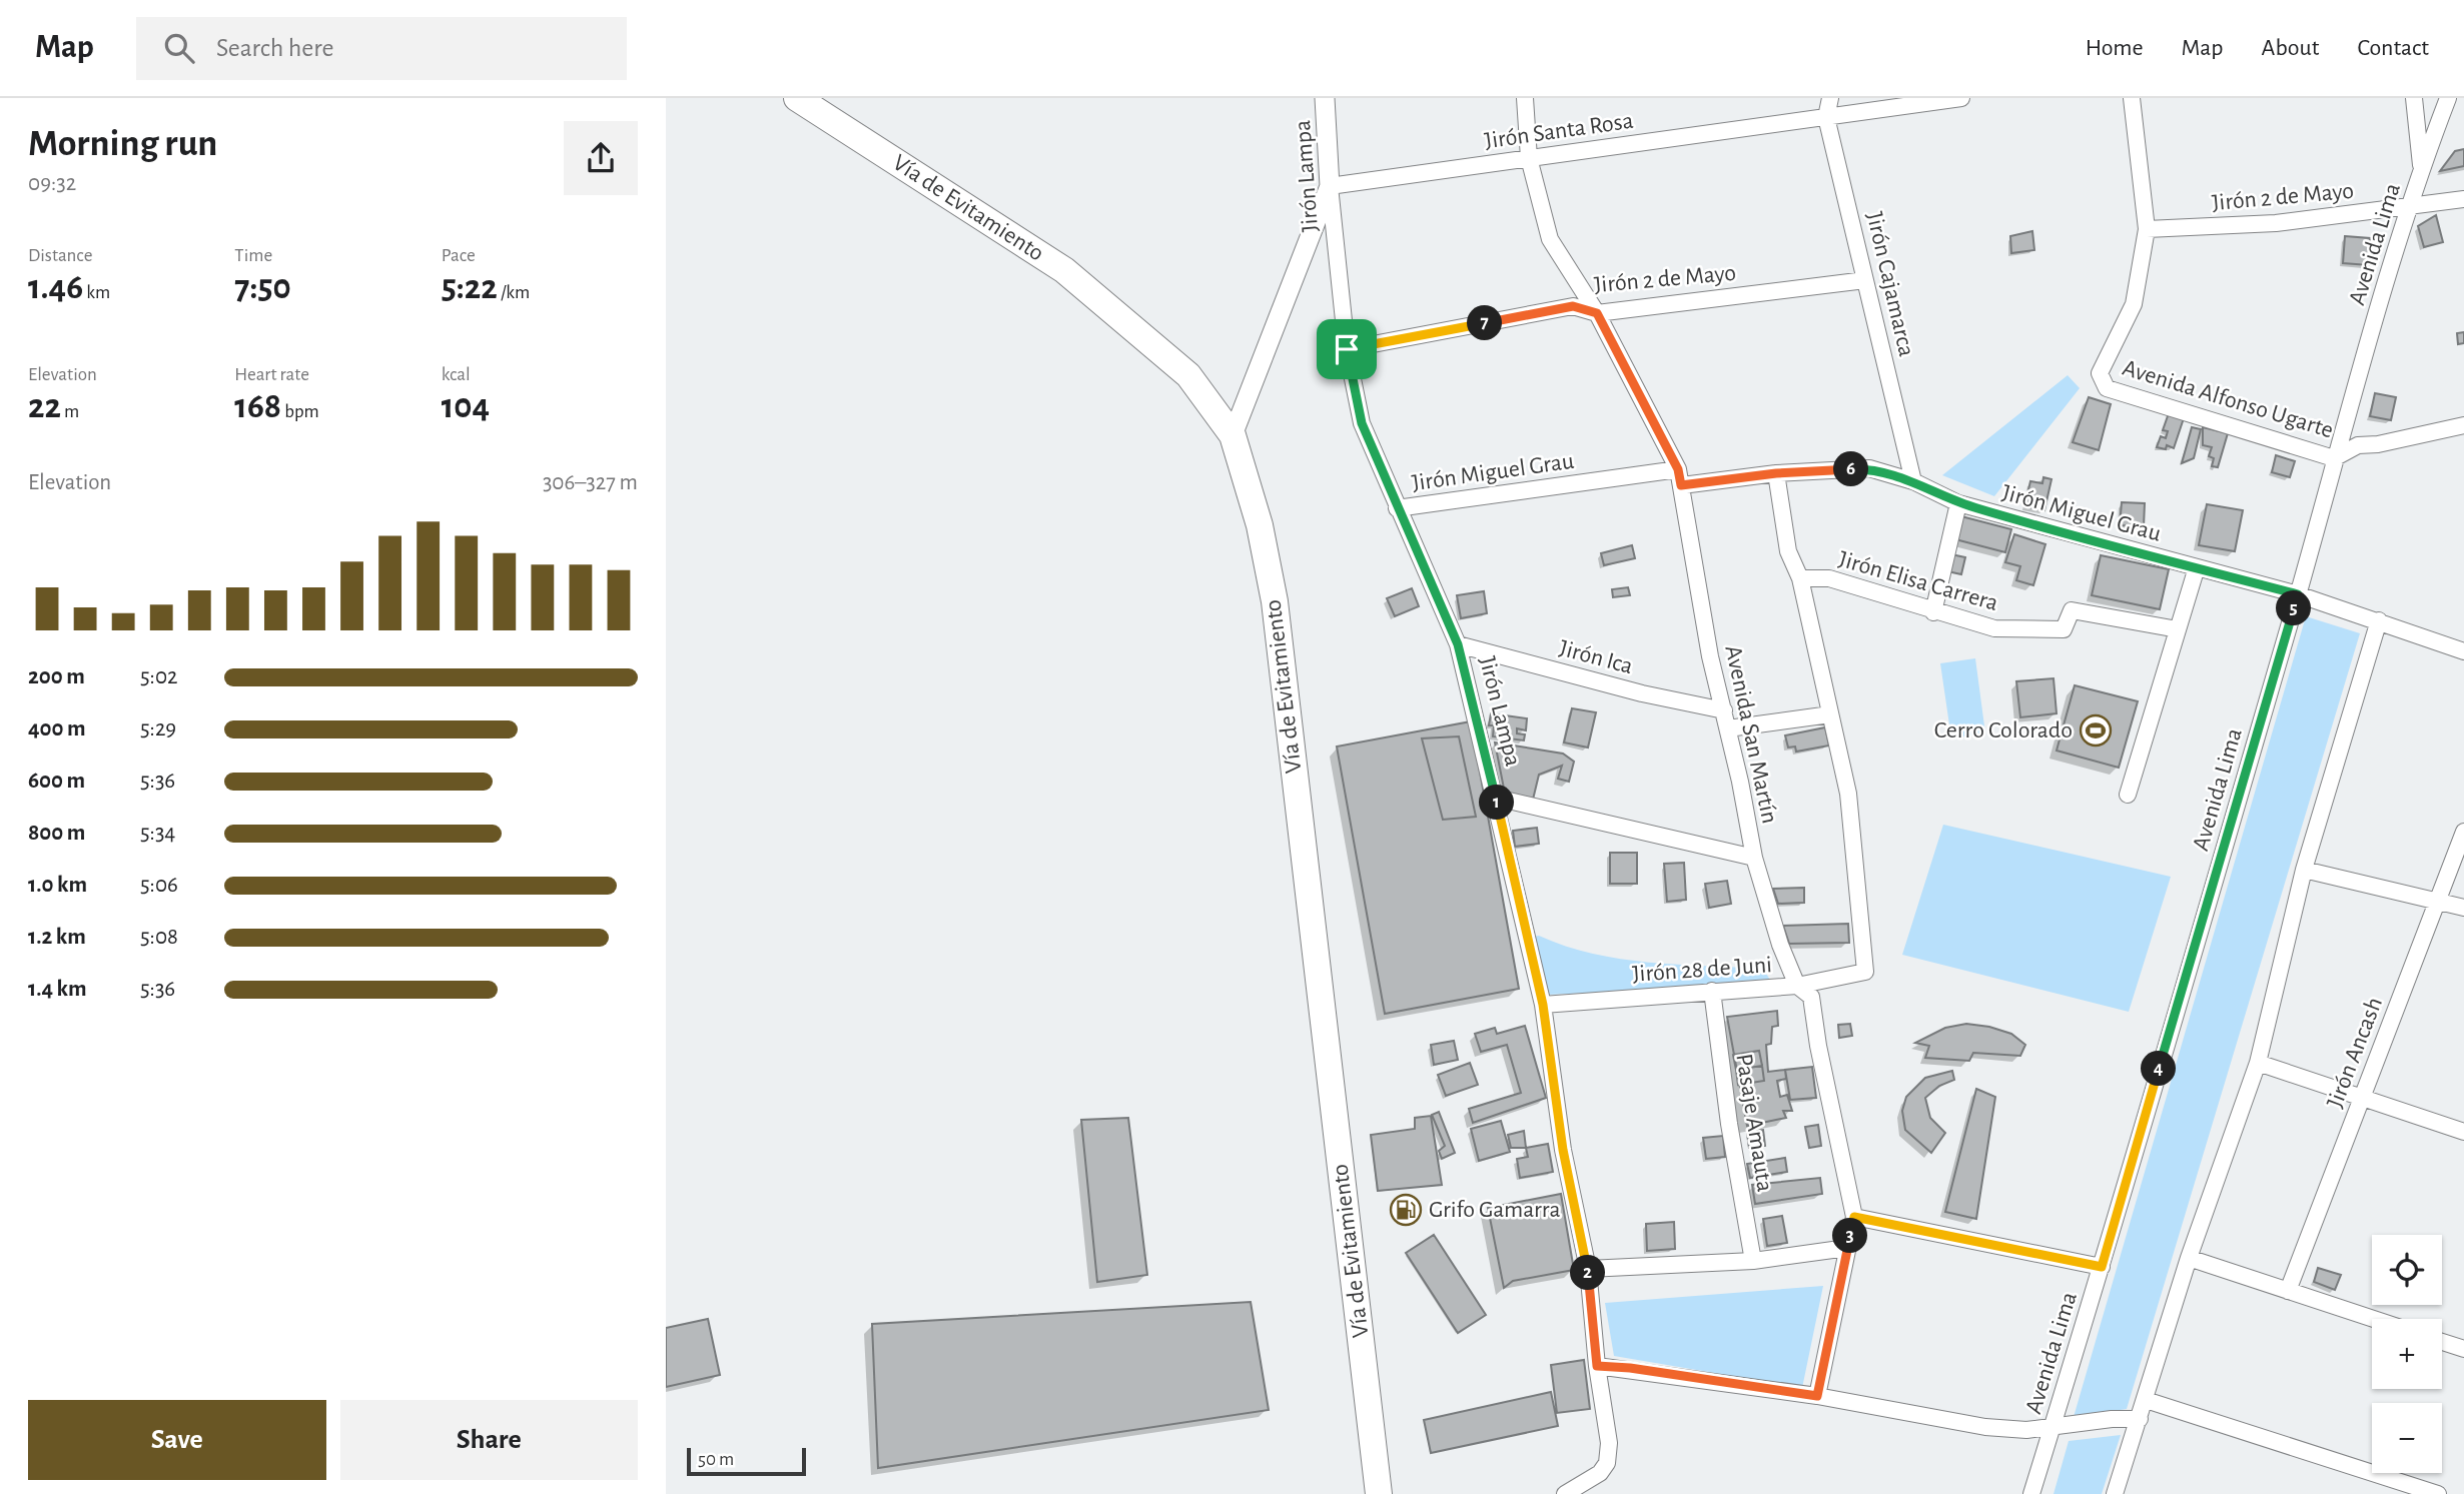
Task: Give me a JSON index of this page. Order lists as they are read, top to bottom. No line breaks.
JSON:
{"streets":{"highway":["Vía de Evitamiento"],"street":["Jirón Santa Rosa","Jirón Lampa","Jirón 2 de Mayo","Avenida Lima","Jirón Cajamarca","Avenida Alfonso Ugarte","Jirón Miguel Grau","Jirón Elisa Carrera","Jirón Ica","Avenida San Martín","Jirón 28 de Juni","Jirón Ancash","Pasaje Amauta"]},"crossings":[["Jirón Santa Rosa","Jirón Lampa"],["Jirón Santa Rosa","Jirón Cajamarca"],["Jirón Santa Rosa","Avenida San Martín"],["Jirón Lampa","Jirón 2 de Mayo"],["Jirón Lampa","Jirón Miguel Grau"],["Jirón Lampa","Jirón Ica"],["Jirón Lampa","Jirón 28 de Juni"],["Jirón 2 de Mayo","Avenida Lima"],["Jirón 2 de Mayo","Jirón Cajamarca"],["Jirón 2 de Mayo","Avenida Alfonso Ugarte"],["Jirón 2 de Mayo","Avenida San Martín"],["Avenida Lima","Avenida Alfonso Ugarte"],["Avenida Lima","Jirón Miguel Grau"],["Jirón Cajamarca","Jirón Miguel Grau"],["Jirón Miguel Grau","Avenida San Martín"],["Jirón Ica","Avenida San Martín"],["Avenida San Martín","Jirón 28 de Juni"],["Jirón 28 de Juni","Pasaje Amauta"]],"places":{"sports":["Cerro Colorado"],"fuel station":["Grifo Gamarra"]},"scale_bar":"50 m","page":{"header":"Map","search":"Search here","nav":["Home","Map","About","Contact"],"heading":["Morning run","09:32"],"stats":[["Distance","1.46 km"],["Time","7:50"],["Pace","5:22 /km"],["Elevation","22 m"],["Heart rate","168 bpm"],["kcal","104"]],"pins":["7","6","5","1","4","3","2"],"chart":["Elevation","306–327 m"],"list":[{"name":"200 m","note":"5:02"},{"name":"400 m","note":"5:29"},{"name":"600 m","note":"5:36"},{"name":"800 m","note":"5:34"},{"name":"1.0 km","note":"5:06"},{"name":"1.2 km","note":"5:08"},{"name":"1.4 km","note":"5:36"}],"map_buttons":["+","−"],"buttons":["Save","Share"],"scale":"50 m"}}
